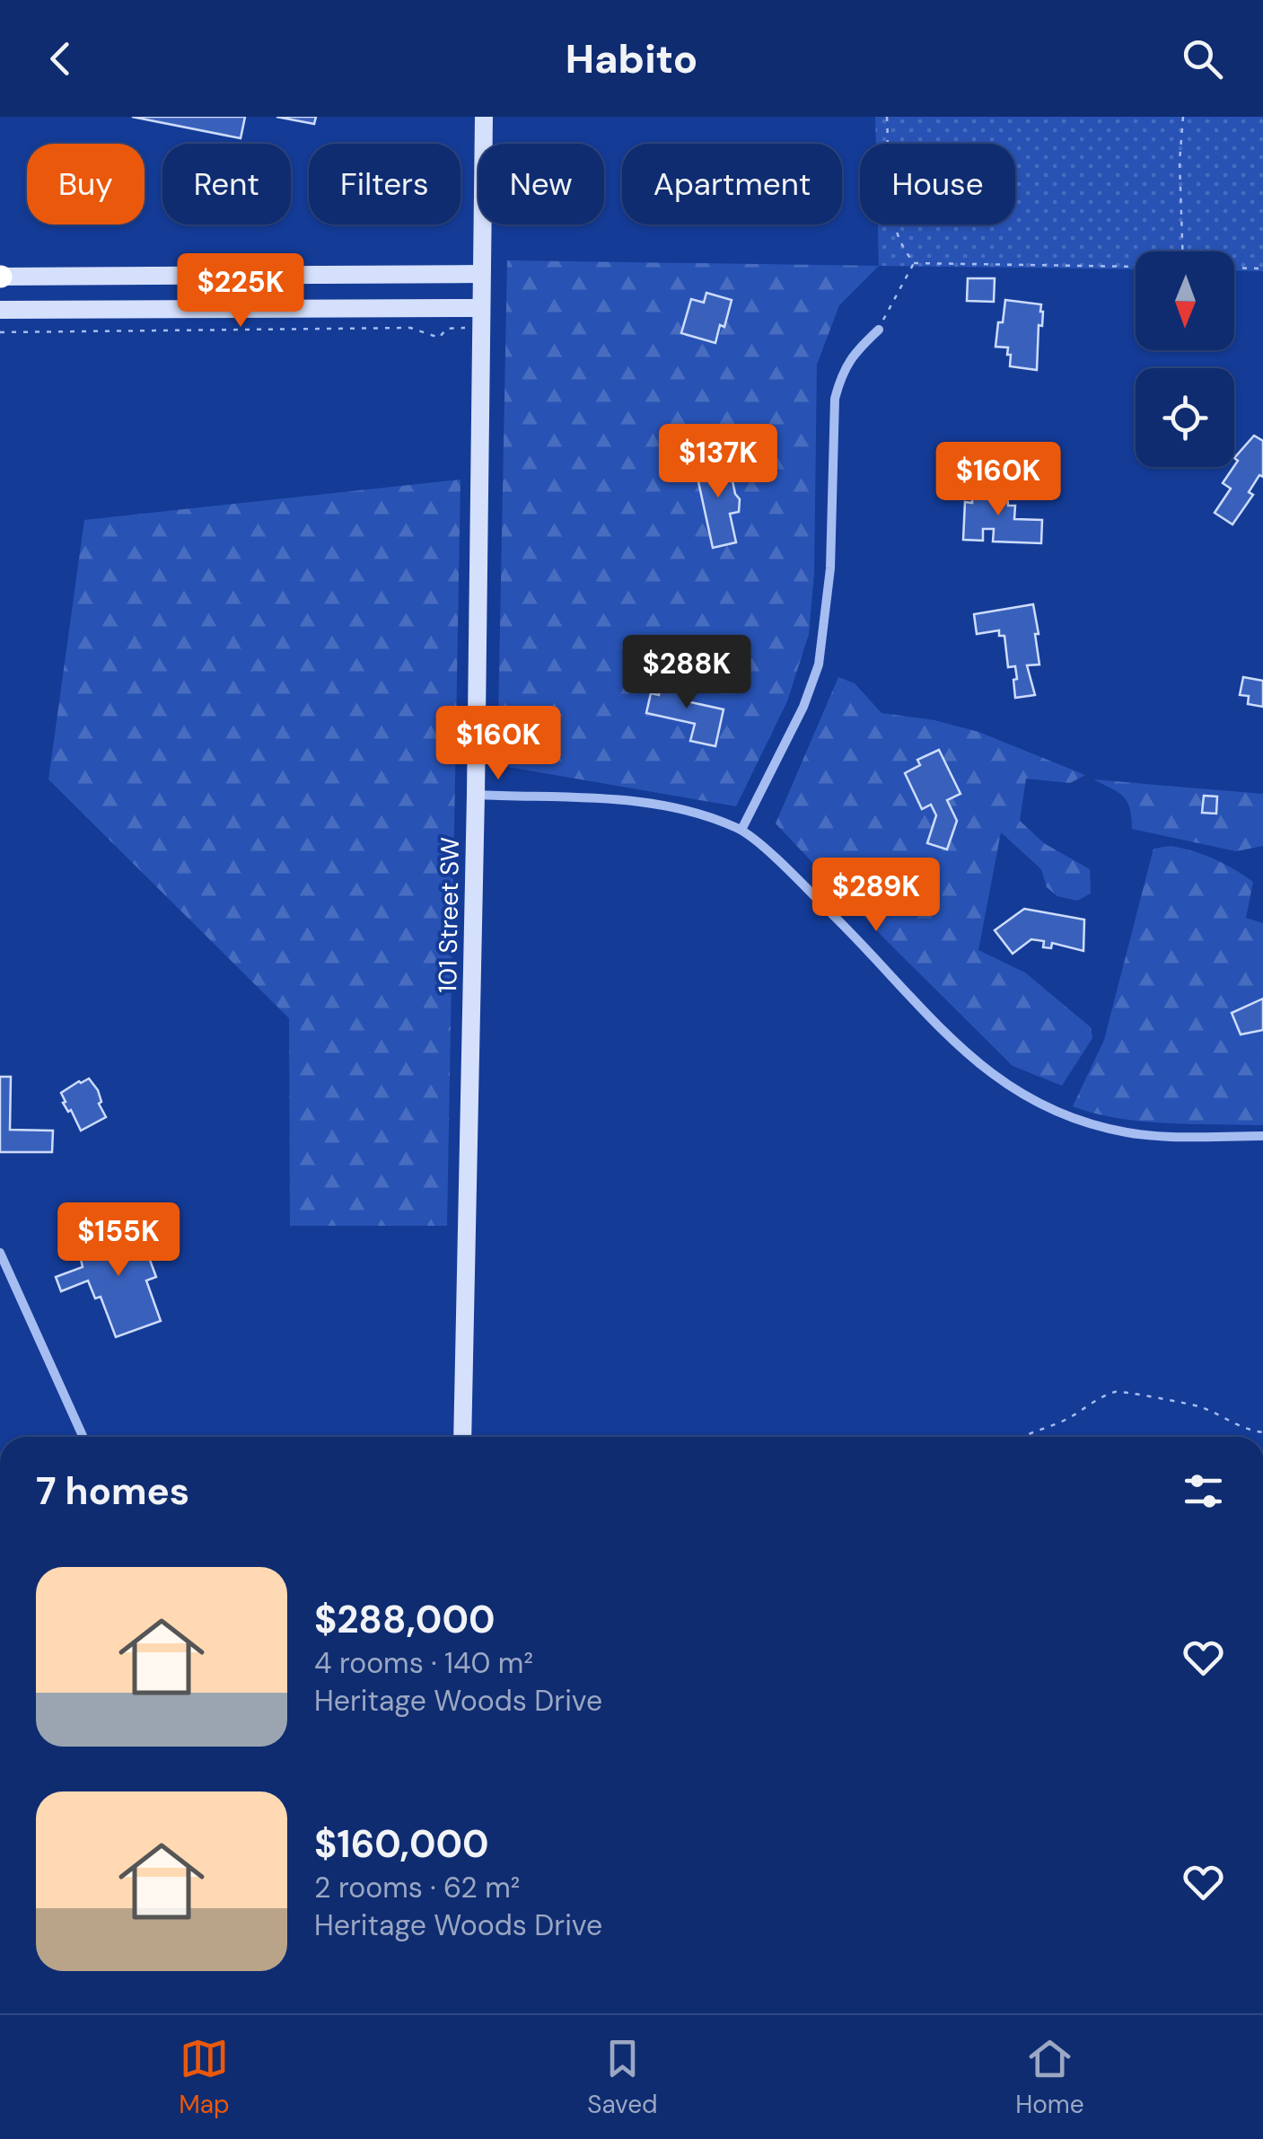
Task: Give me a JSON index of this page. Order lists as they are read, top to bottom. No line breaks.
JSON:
{"streets":{"street":["101 Street SW"]},"north":"bottom","page":{"header":"Habito","chip":["Buy","Rent","Filters","New","Apartment","House"],"price":["$225K","$137K","$160K","$288K","$160K","$289K","$155K"],"heading":"7 homes","list":[{"name":"$288,000","note":"4 rooms · 140 m² · Heritage Woods Drive"},{"name":"$160,000","note":"2 rooms · 62 m² · Heritage Woods Drive"}],"tabs":["Map","Saved","Home"]}}
